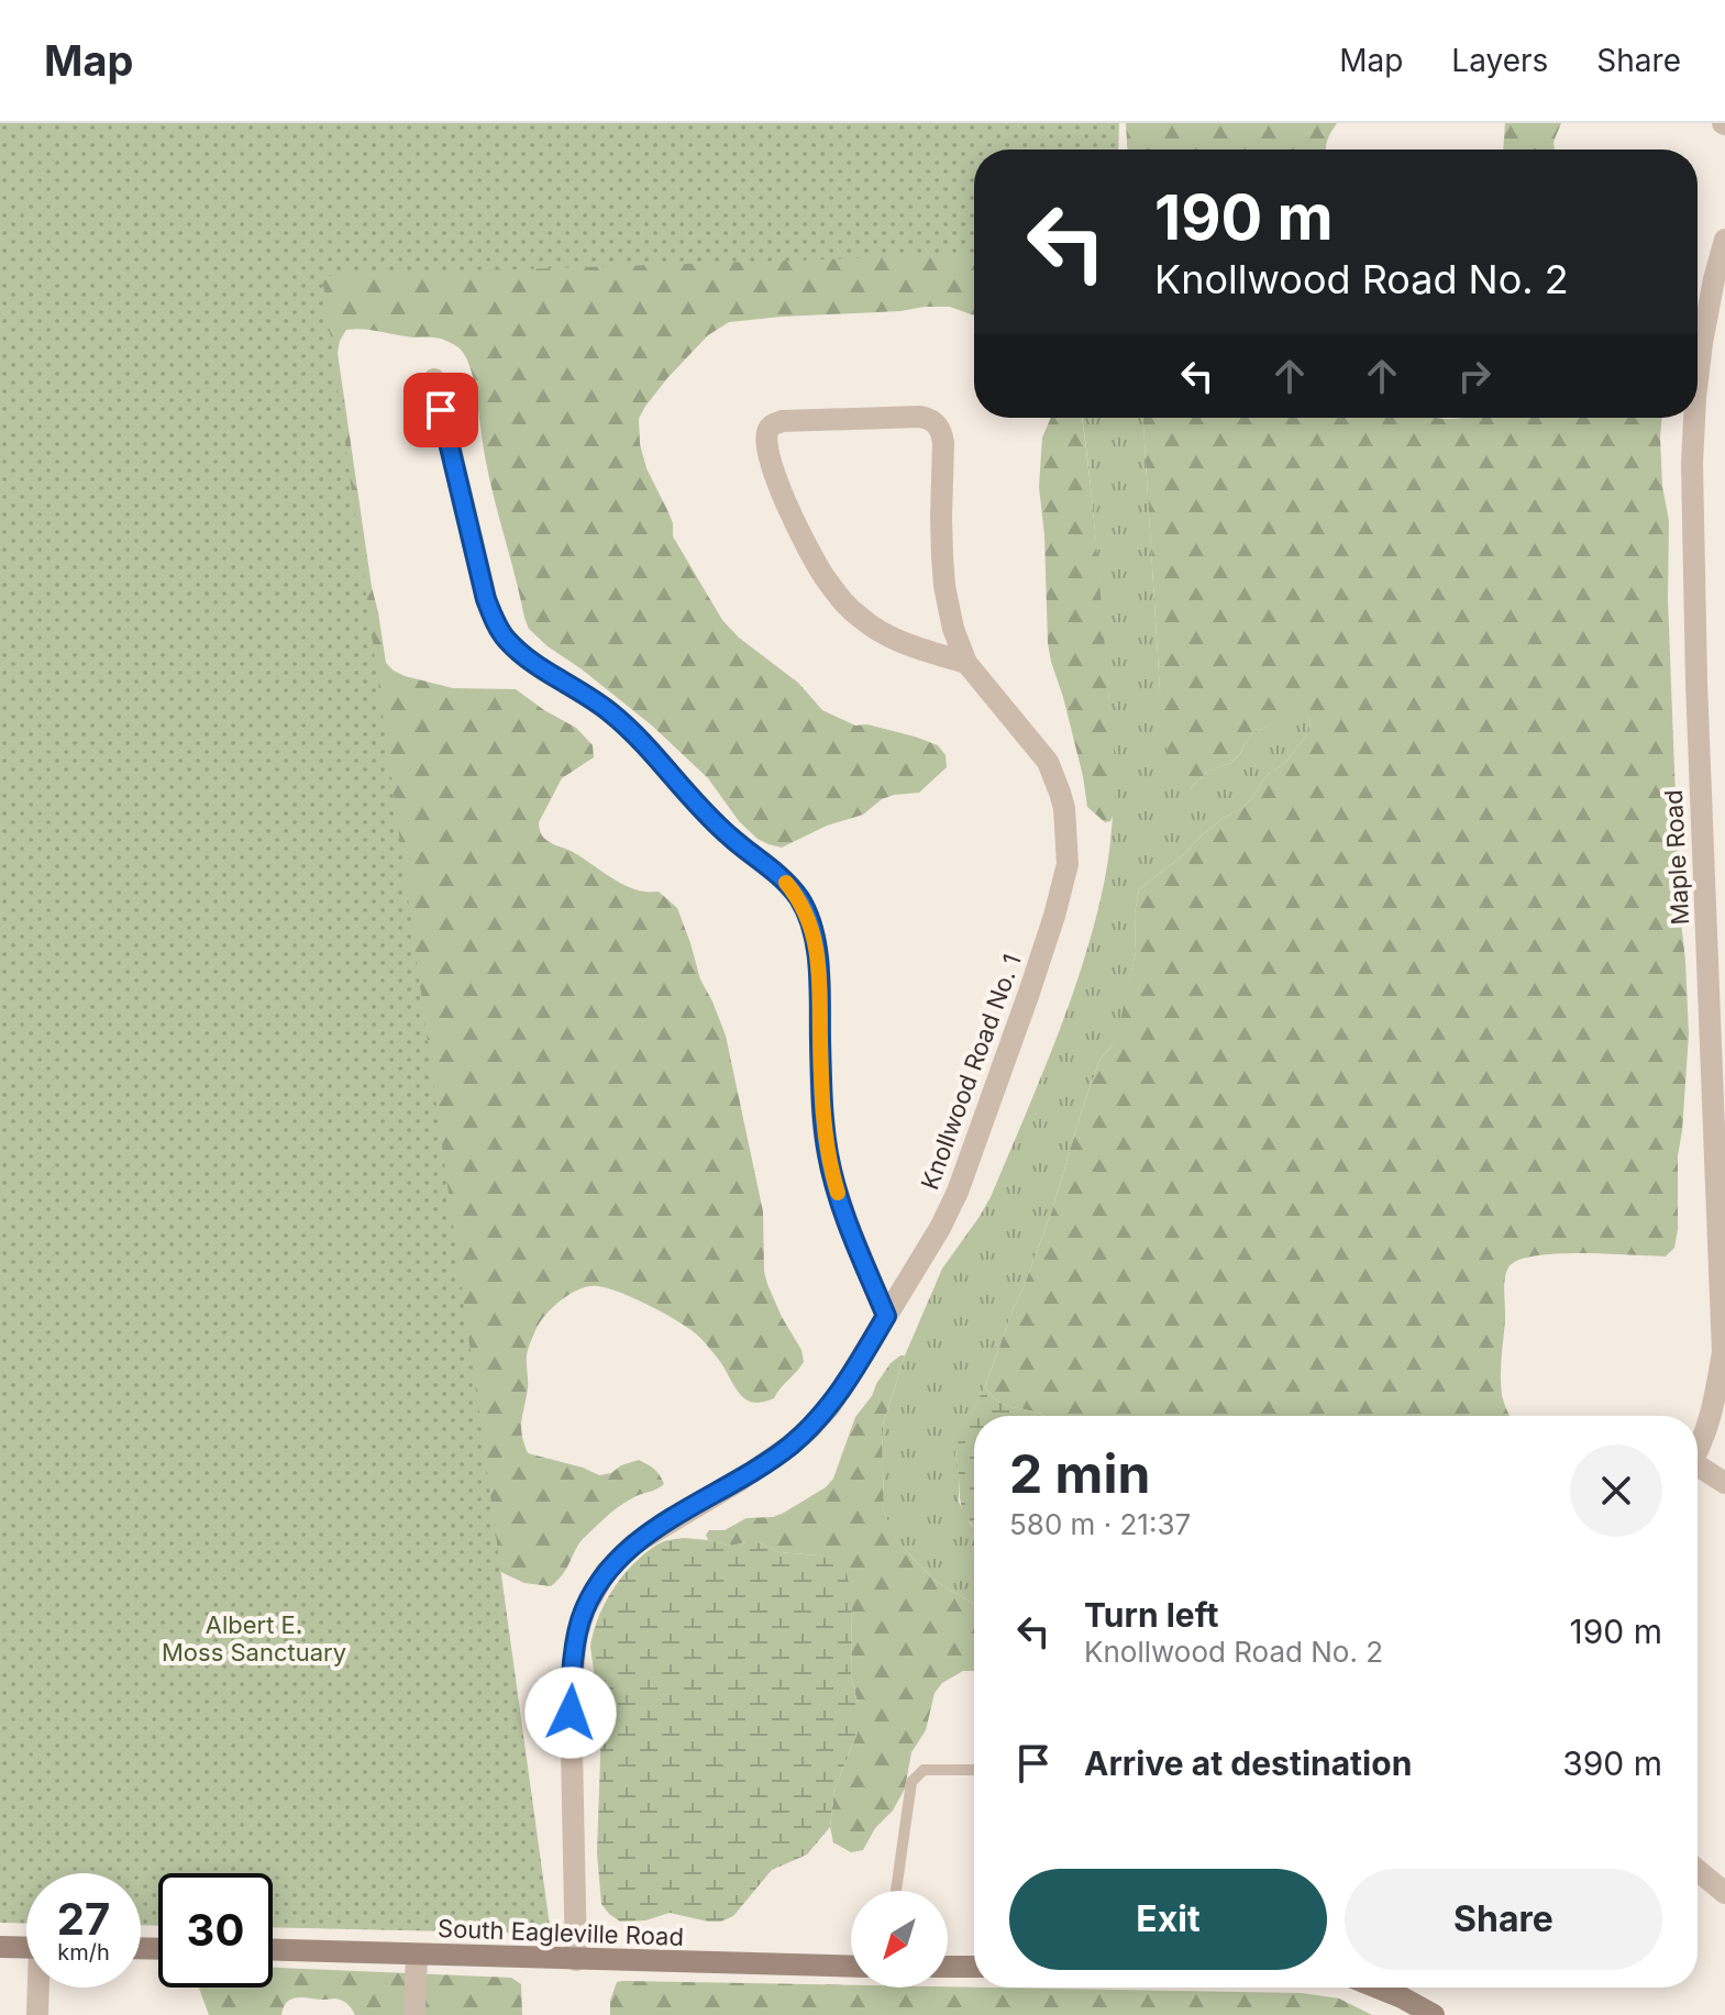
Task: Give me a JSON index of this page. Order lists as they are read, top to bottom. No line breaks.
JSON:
{"streets":{"main road":["South Eagleville Road"],"street":["Maple Road","Knollwood Road No. 1"]},"crossings":[["Knollwood Road No. 1","South Eagleville Road"]],"parks":["Albert E. Moss Sanctuary"],"north":"bottom left","page":{"header":"Map","nav":["Map","Layers","Share"],"turn":["190 m","Knollwood Road No. 2"],"heading":["2 min","580 m · 21:37"],"list":[{"name":"Turn left","note":"Knollwood Road No. 2","value":"190 m"},{"name":"Arrive at destination","value":"390 m"}],"buttons":["Exit","Share"],"speed":"27 km/h","limit":"30"}}
